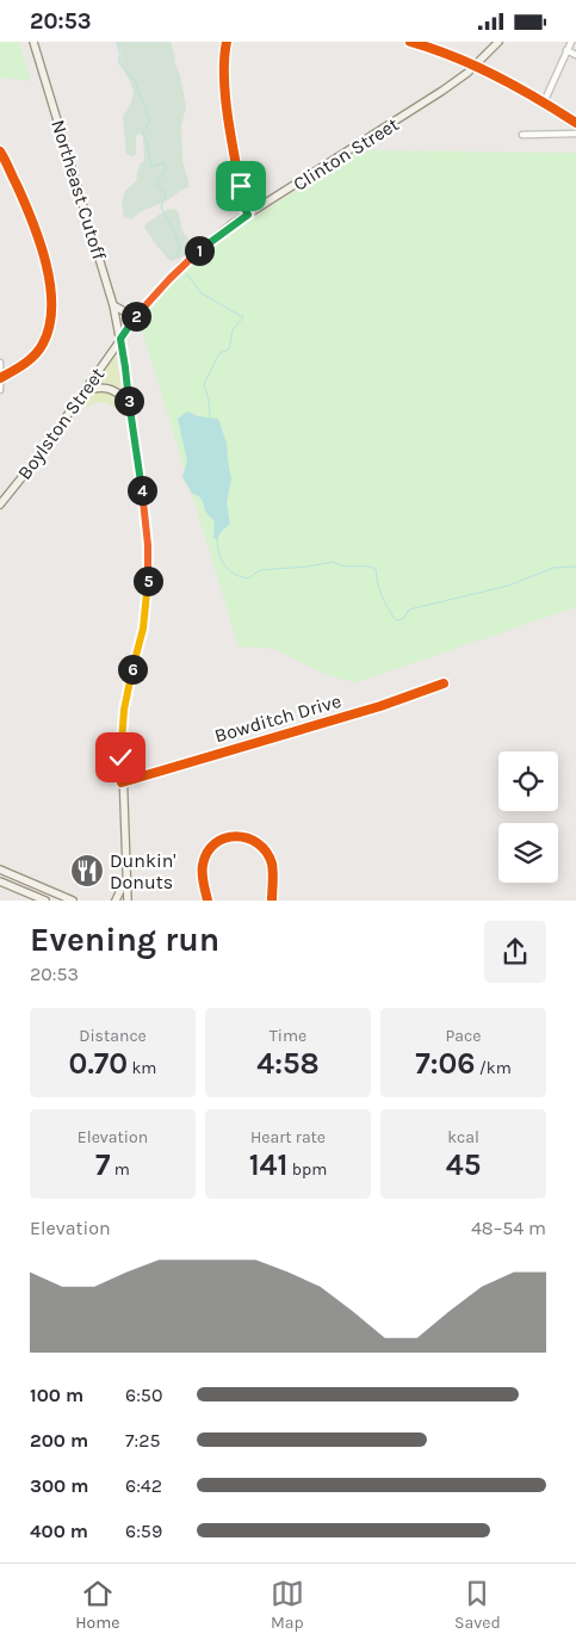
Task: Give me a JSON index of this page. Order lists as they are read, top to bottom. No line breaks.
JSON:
{"streets":{"main road":["Clinton Street","Northeast Cutoff","Boylston Street"],"street":["Bowditch Drive"]},"crossings":[["Clinton Street","Boylston Street"],["Northeast Cutoff","Boylston Street"],["Northeast Cutoff","Bowditch Drive"]],"places":{"restaurant":["Dunkin' Donuts"]},"page":{"status":"20:53","pins":["1","2","3","4","5","6"],"heading":["Evening run","20:53"],"stats":[["Distance","0.70 km"],["Time","4:58"],["Pace","7:06 /km"],["Elevation","7 m"],["Heart rate","141 bpm"],["kcal","45"]],"chart":["Elevation","48–54 m"],"list":[{"name":"100 m","note":"6:50"},{"name":"200 m","note":"7:25"},{"name":"300 m","note":"6:42"},{"name":"400 m","note":"6:59"}],"tabs":["Home","Map","Saved"]}}
